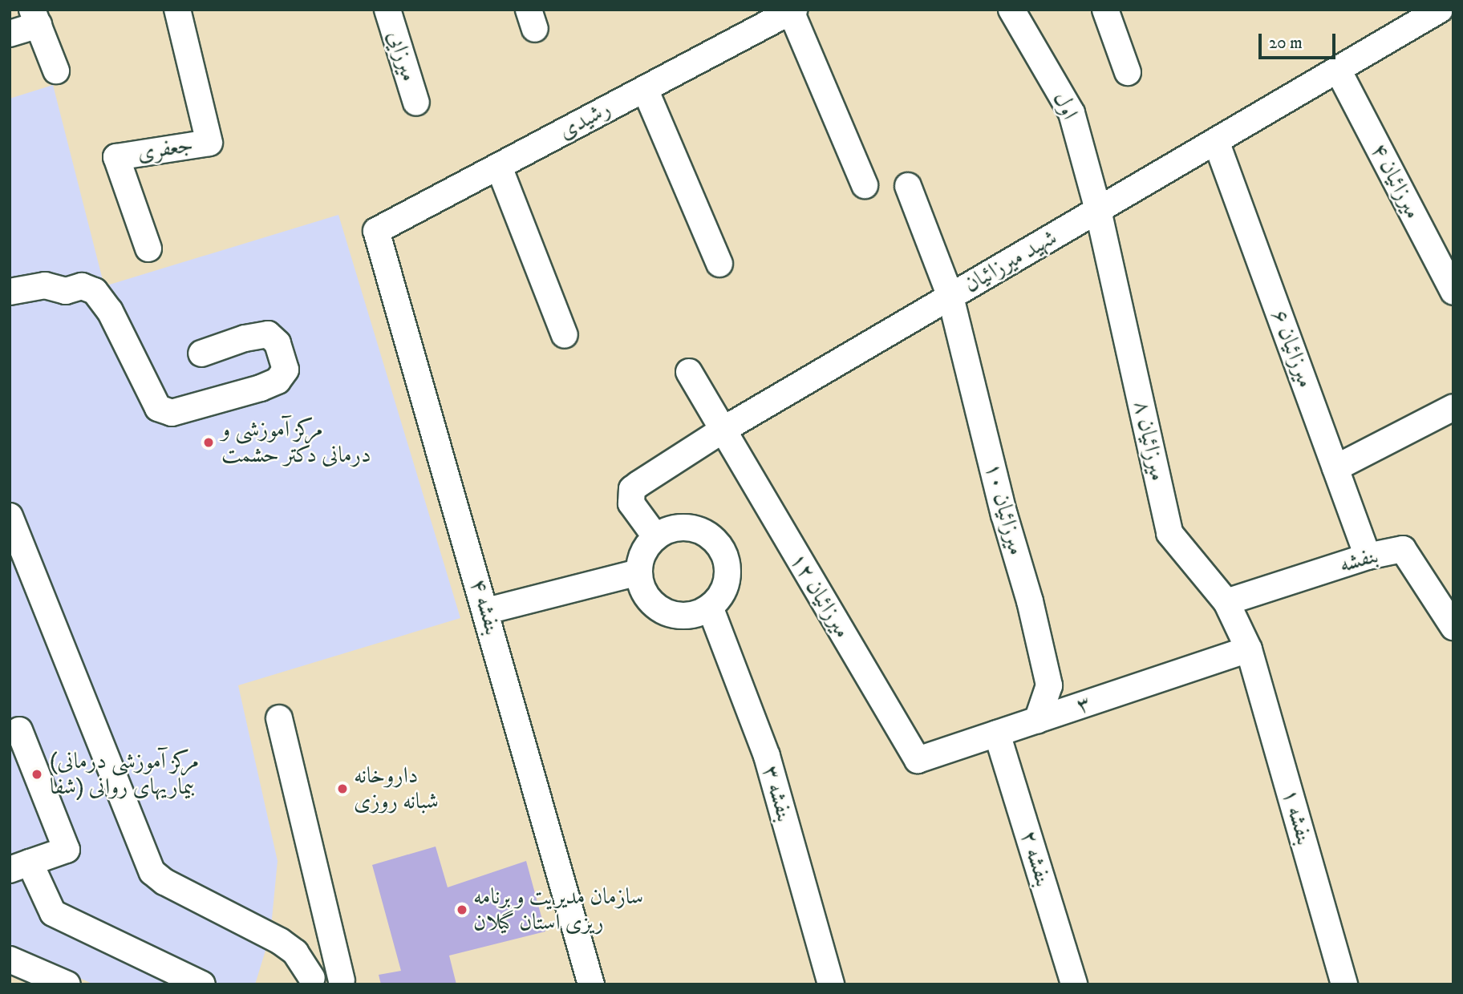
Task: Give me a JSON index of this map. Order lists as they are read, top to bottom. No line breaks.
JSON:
{"streets":{"street":["میرزایی","اول","رشیدی","جعفری","میرزائیان ۴","شهید میرزائیان","میرزائیان ۶","میرزائیان ۸","میرزائیان ۱۰","بنفشه","میرزائیان ۱۲","بنفشه ۴","۳","بنفشه ۳","بنفشه ۱","بنفشه ۲"]},"crossings":[["اول","شهید میرزائیان"],["اول","میرزائیان ۸"],["رشیدی","بنفشه ۴"],["میرزائیان ۴","شهید میرزائیان"],["شهید میرزائیان","میرزائیان ۶"],["شهید میرزائیان","میرزائیان ۸"],["شهید میرزائیان","میرزائیان ۱۰"],["شهید میرزائیان","میرزائیان ۱۲"],["شهید میرزائیان","بنفشه ۳"],["میرزائیان ۶","بنفشه"],["میرزائیان ۸","بنفشه"],["میرزائیان ۸","۳"],["میرزائیان ۸","بنفشه ۱"],["میرزائیان ۱۰","۳"],["میرزائیان ۱۲","۳"],["۳","بنفشه ۱"],["۳","بنفشه ۲"]],"places":["مرکز آموزشی و ‌درمانی دکتر حشمت","(مرکز آموزشی درمانی بیماریهای روانی (شفا","داروخانه شبانه روزی","سازمان مدیریت و برنامه ریزی استان گیلان"],"scale_bar":"20 m"}
